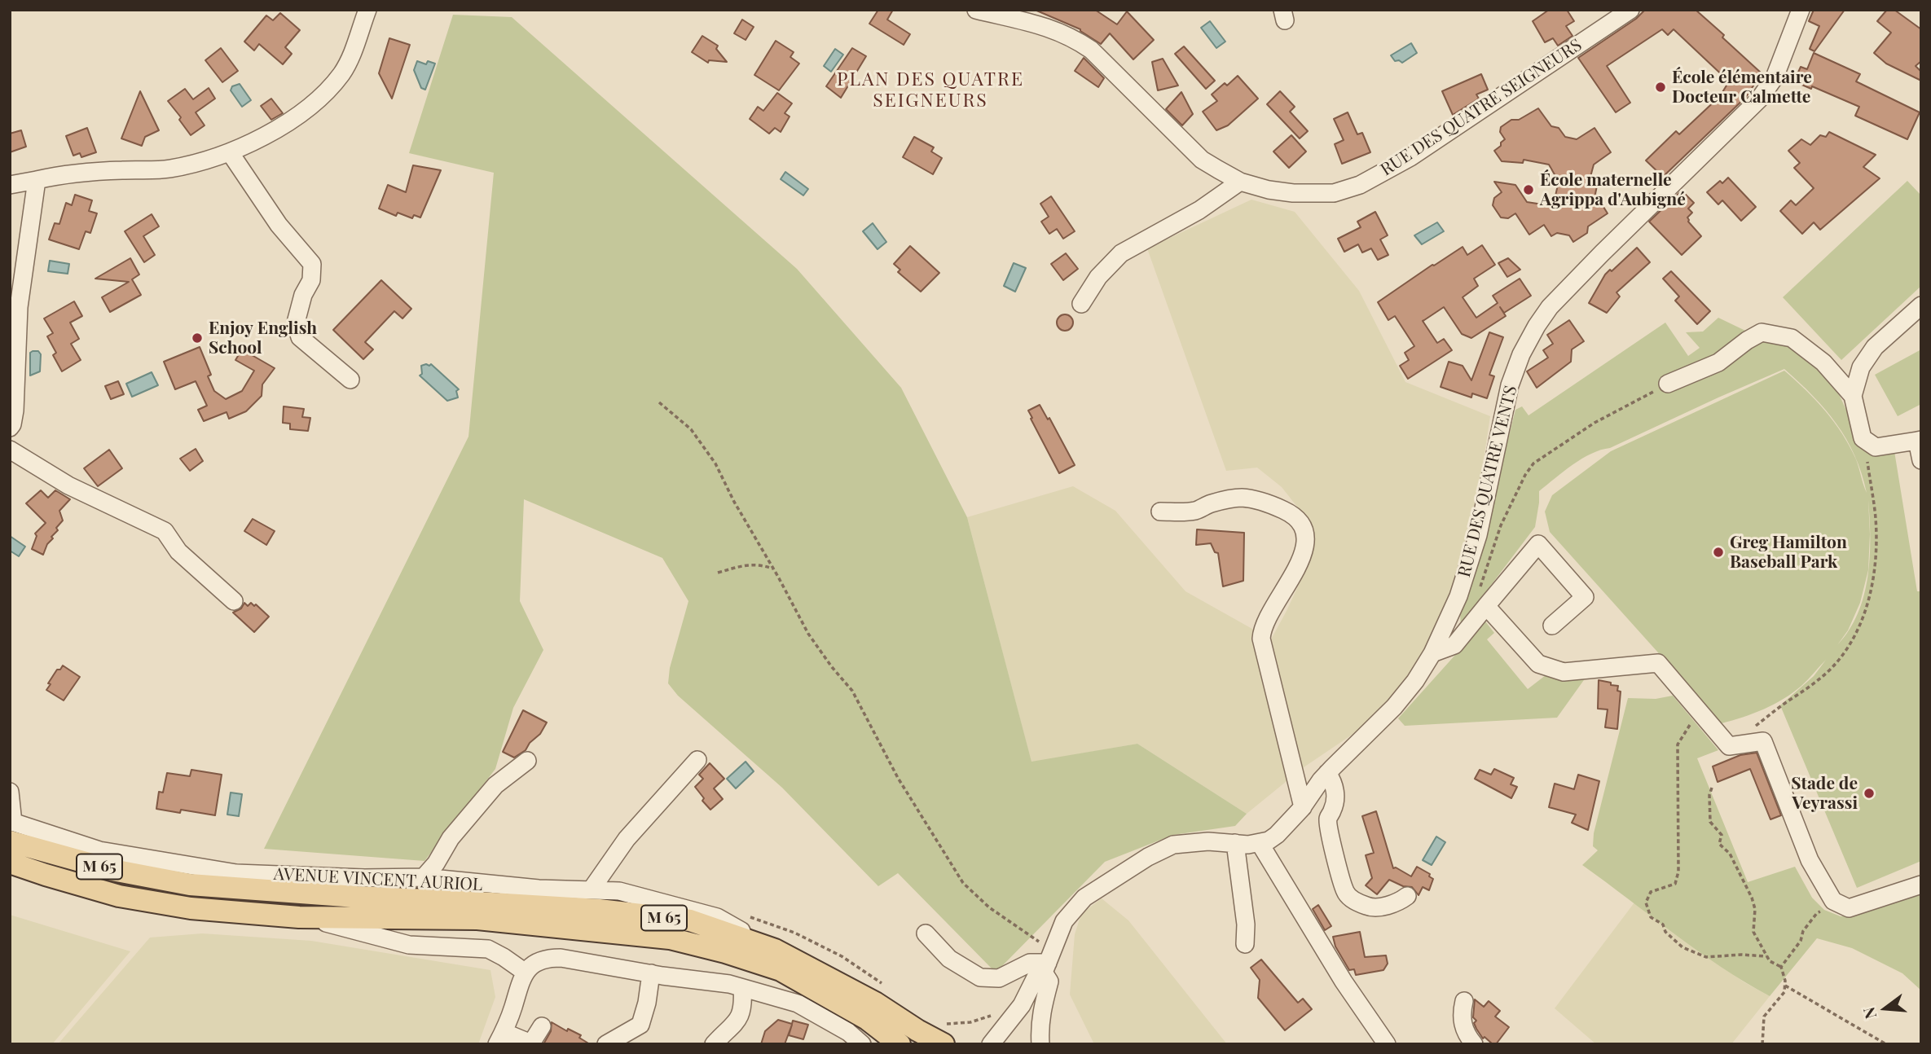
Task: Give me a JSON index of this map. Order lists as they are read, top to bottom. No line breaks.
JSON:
{"streets":{"main road":["M 65","AVENUE VINCENT AURIOL"],"street":["RUE DES QUATRE SEIGNEURS","RUE DES QUATRE VENTS"]},"districts":["PLAN DES QUATRE SEIGNEURS"],"places":["École élémentaire Docteur Calmette","École maternelle Agrippa d'Aubigné","Enjoy English School","Greg Hamilton Baseball Park","Stade de Veyrassi"],"north":"left"}
